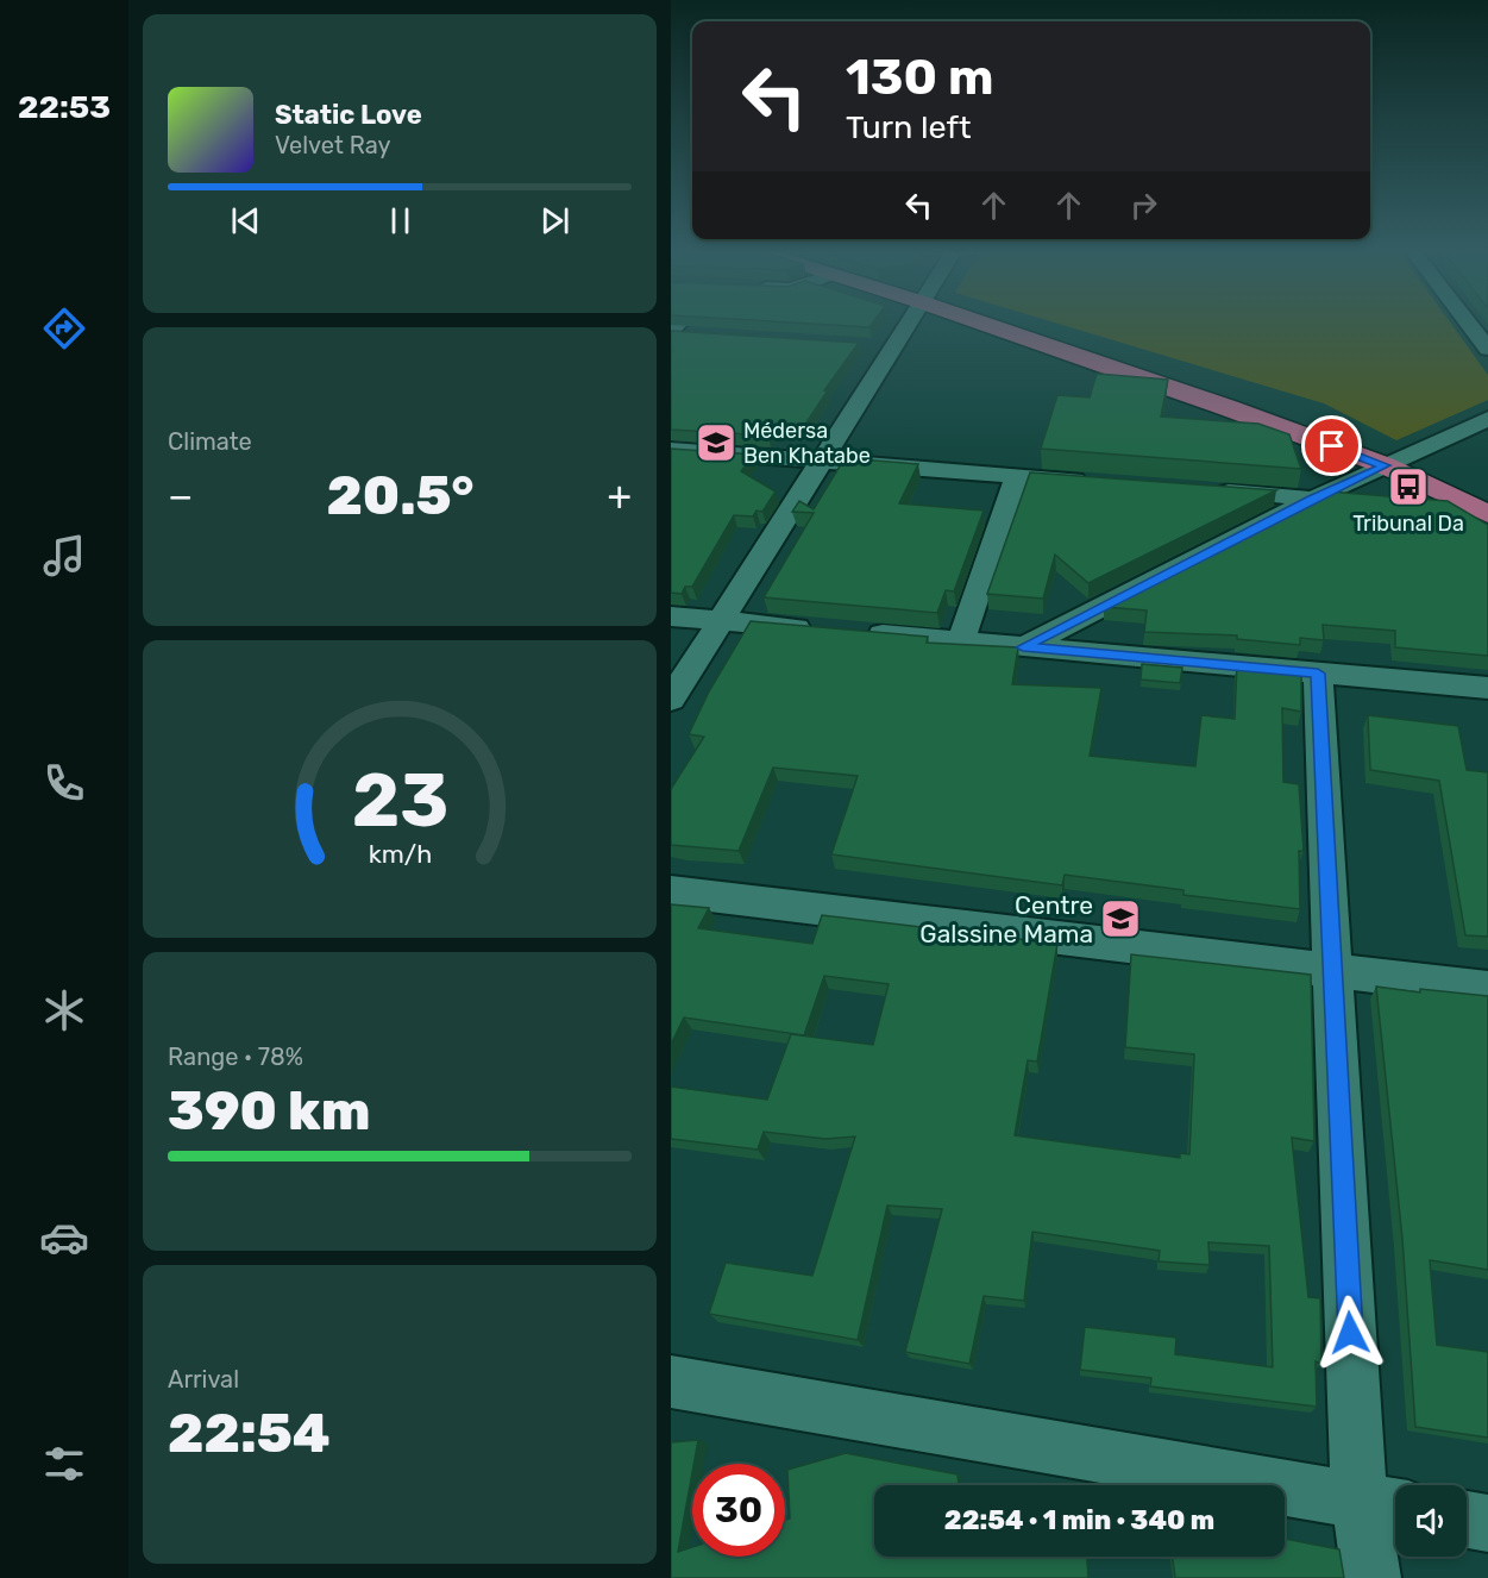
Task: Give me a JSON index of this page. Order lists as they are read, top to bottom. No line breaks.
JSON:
{"places":{"school or university":["Médersa Ben Khatabe","Centre Galssine Mama"],"bus stop":["Tribunal Da"]},"page":{"tabs":"22:53","turn":["130 m","Turn left"],"song":["Static Love","Velvet Ray"],"tile":["Climate",["Range · 78%","390 km"],["Arrival","22:54"]],"heat":["−","20.5°","+"],"limit":"30","trip":"22:54 · 1 min · 340 m","gauge":["23","km/h"]}}
